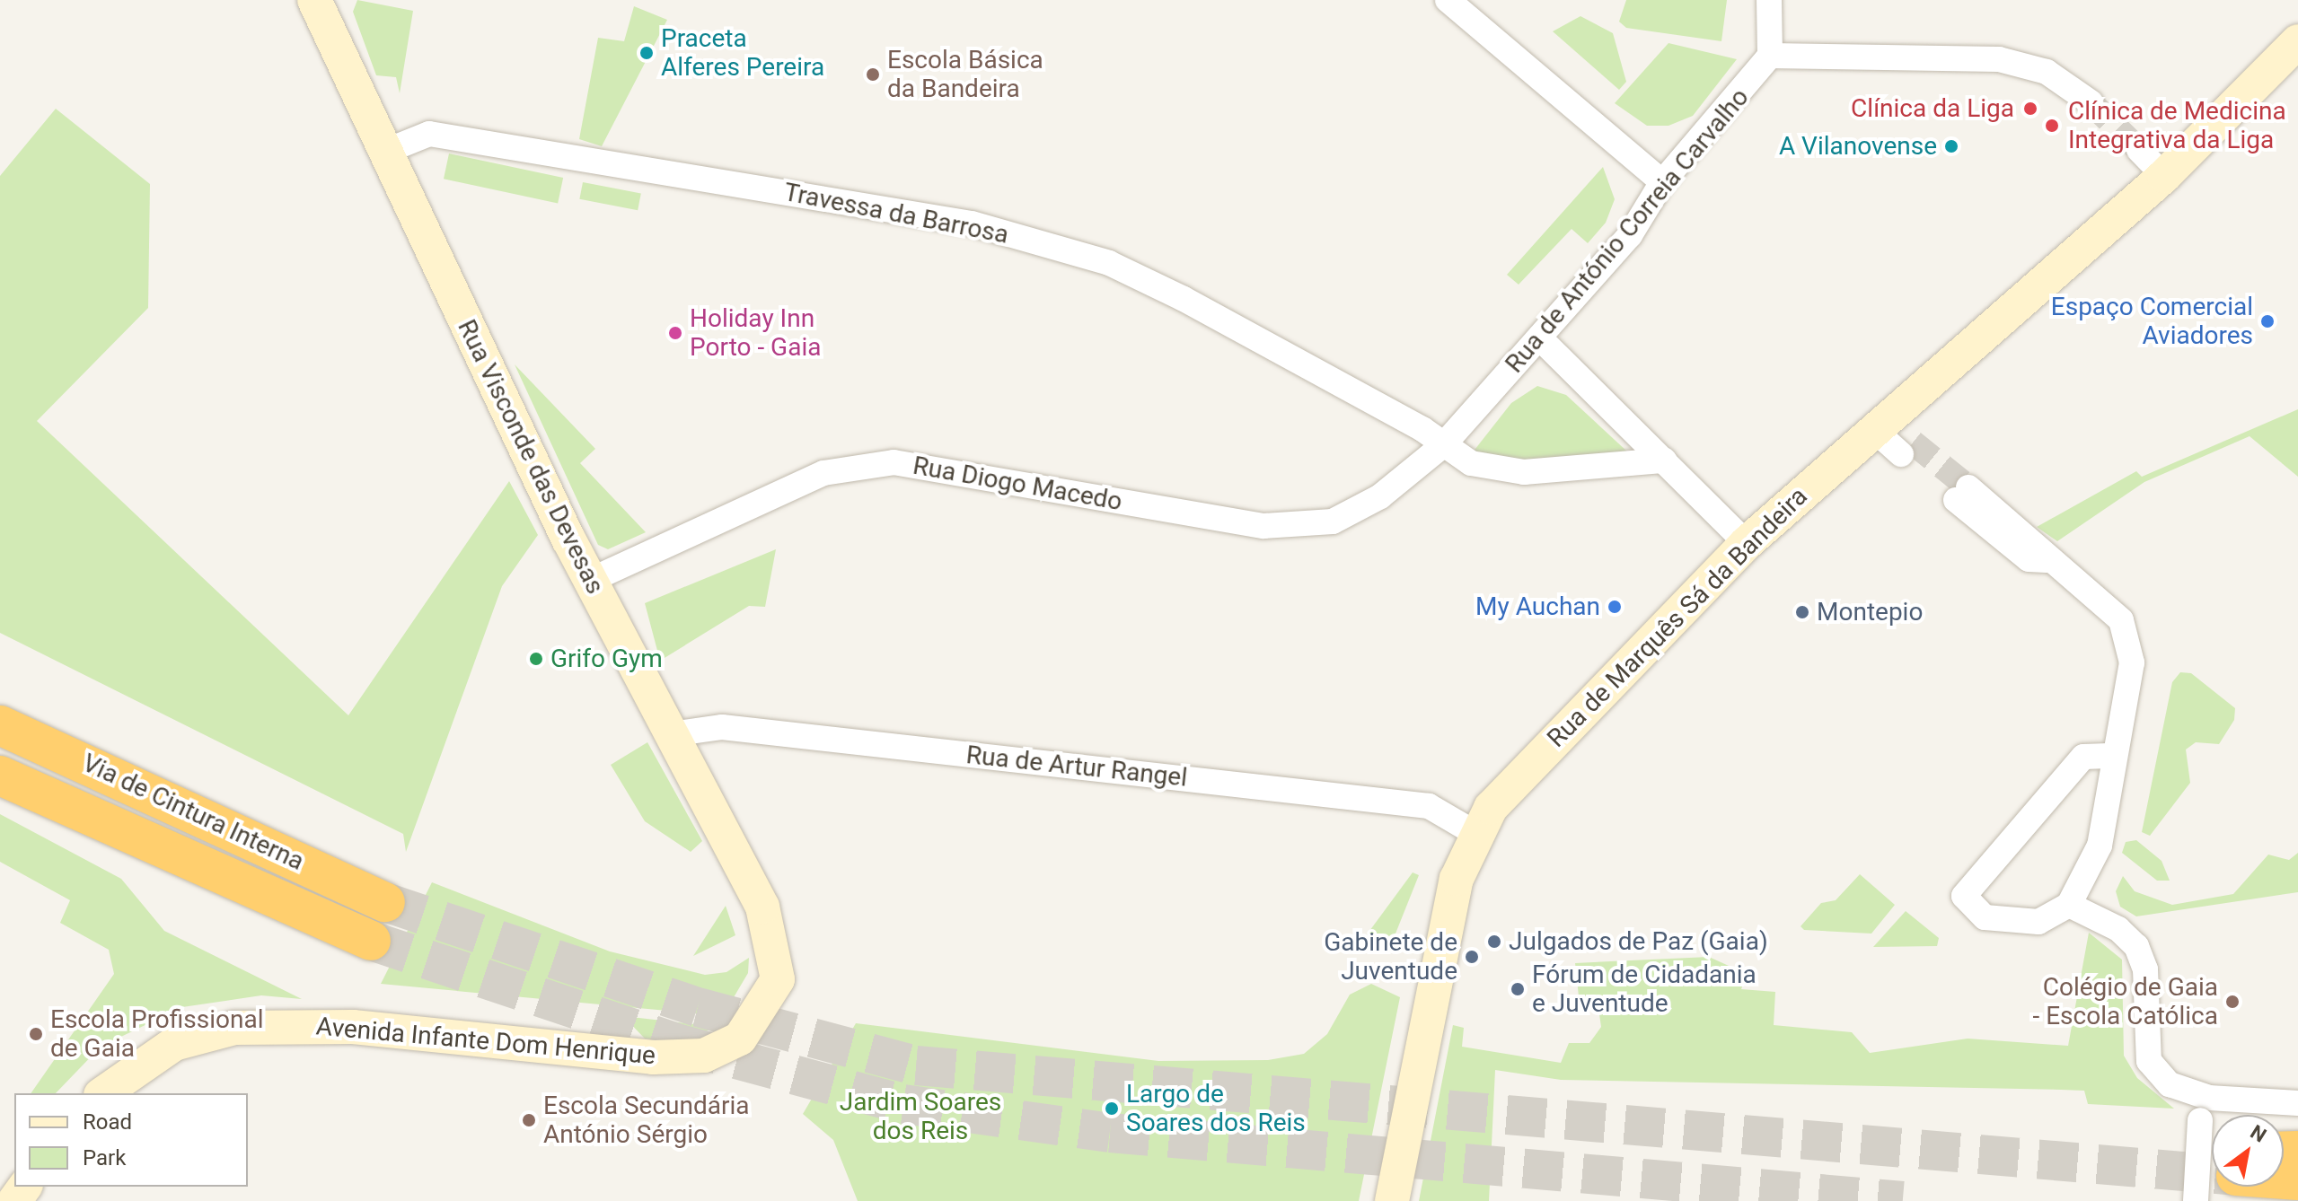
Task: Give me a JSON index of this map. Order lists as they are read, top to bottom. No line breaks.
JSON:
{"streets":{"highway":["Via de Cintura Interna"],"main road":["Rua Visconde das Devesas","Rua de Marquês Sá da Bandeira","Avenida Infante Dom Henrique"],"street":["Travessa da Barrosa","Rua de António Correia Carvalho","Rua Diogo Macedo","Rua de Artur Rangel"]},"crossings":[["Travessa da Barrosa","Rua de António Correia Carvalho"],["Travessa da Barrosa","Rua Visconde das Devesas"],["Travessa da Barrosa","Rua Diogo Macedo"],["Rua de António Correia Carvalho","Rua Diogo Macedo"],["Rua Visconde das Devesas","Rua Diogo Macedo"],["Rua Visconde das Devesas","Rua de Artur Rangel"],["Rua Visconde das Devesas","Avenida Infante Dom Henrique"],["Rua de Marquês Sá da Bandeira","Rua de Artur Rangel"]],"parks":["Jardim Soares dos Reis"],"places":["Praceta Alferes Pereira","Escola Básica da Bandeira","Clínica da Liga","Clínica de Medicina Integrativa da Liga","A Vilanovense","Espaço Comercial Aviadores","Holiday Inn Porto - Gaia","My Auchan","Montepio","Grifo Gym","Julgados de Paz (Gaia)","Gabinete de Juventude","Fórum de Cidadania e Juventude","Colégio de Gaia - Escola Católica","Escola Profissional de Gaia","Largo de Soares dos Reis","Escola Secundária António Sérgio"],"legend":["Road","Park"],"north":"top right"}
